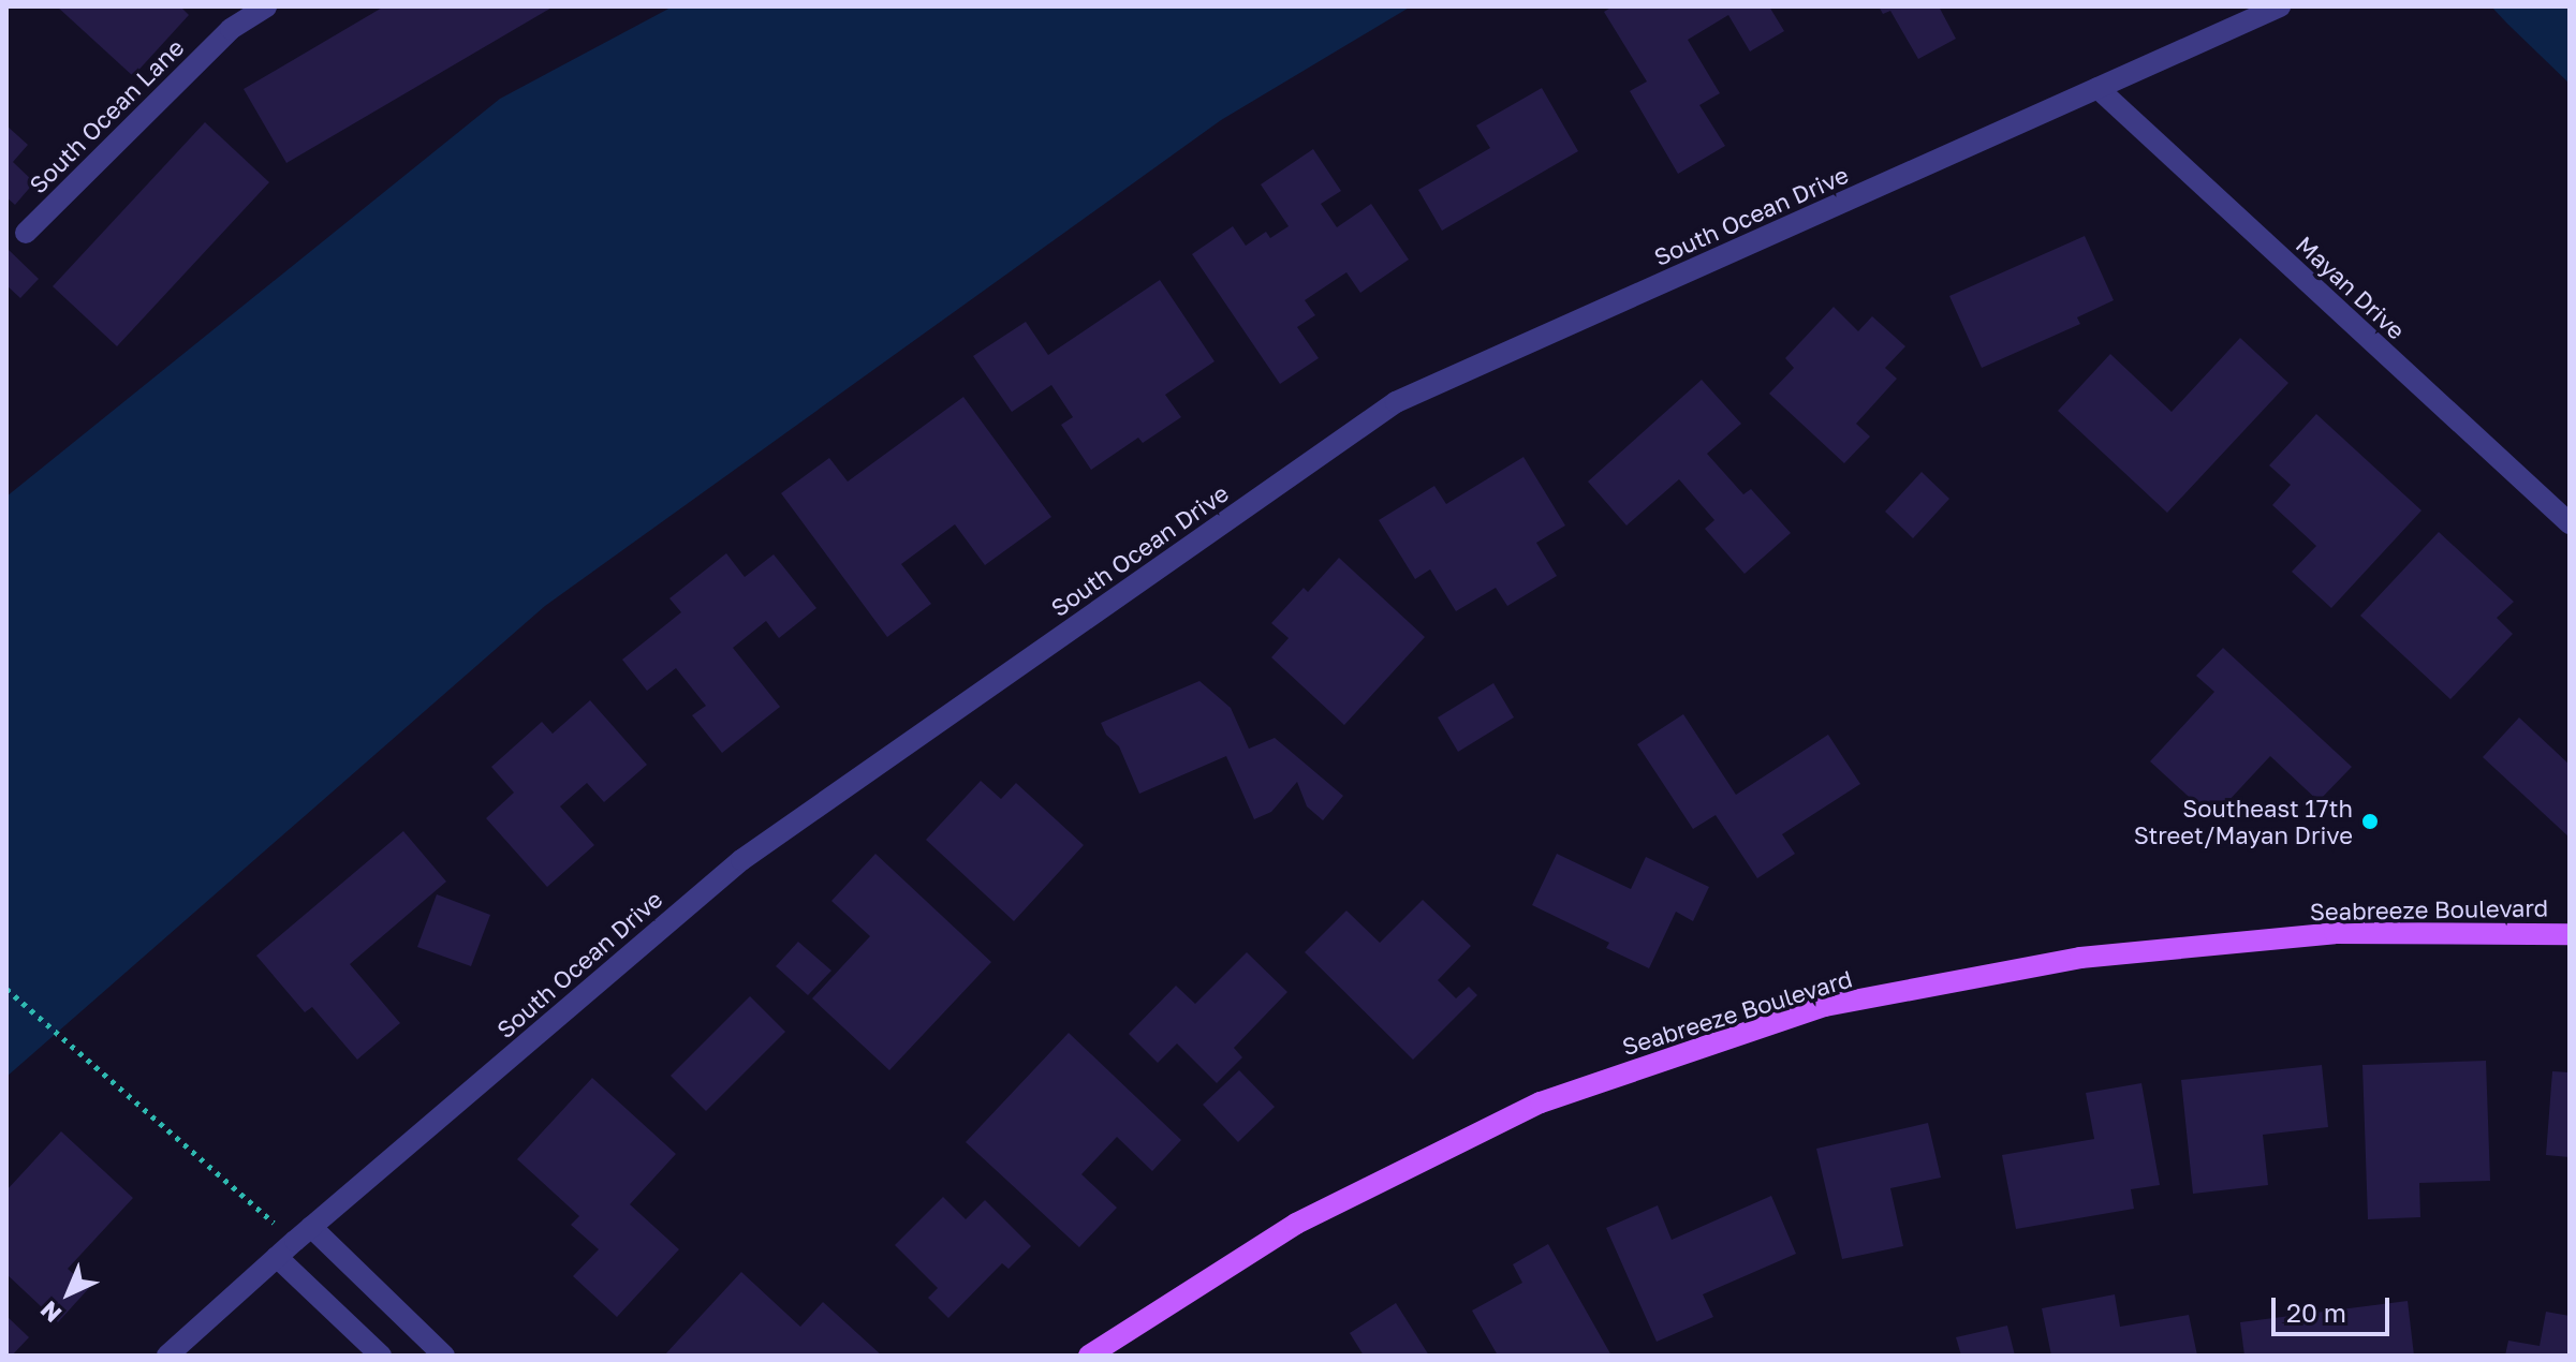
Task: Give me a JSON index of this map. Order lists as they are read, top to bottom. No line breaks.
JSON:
{"streets":{"main road":["Seabreeze Boulevard"],"street":["South Ocean Lane","South Ocean Drive","Mayan Drive"]},"crossings":[["South Ocean Drive","Mayan Drive"]],"places":["Southeast 17th Street/Mayan Drive"],"scale_bar":"20 m","north":"bottom left"}
